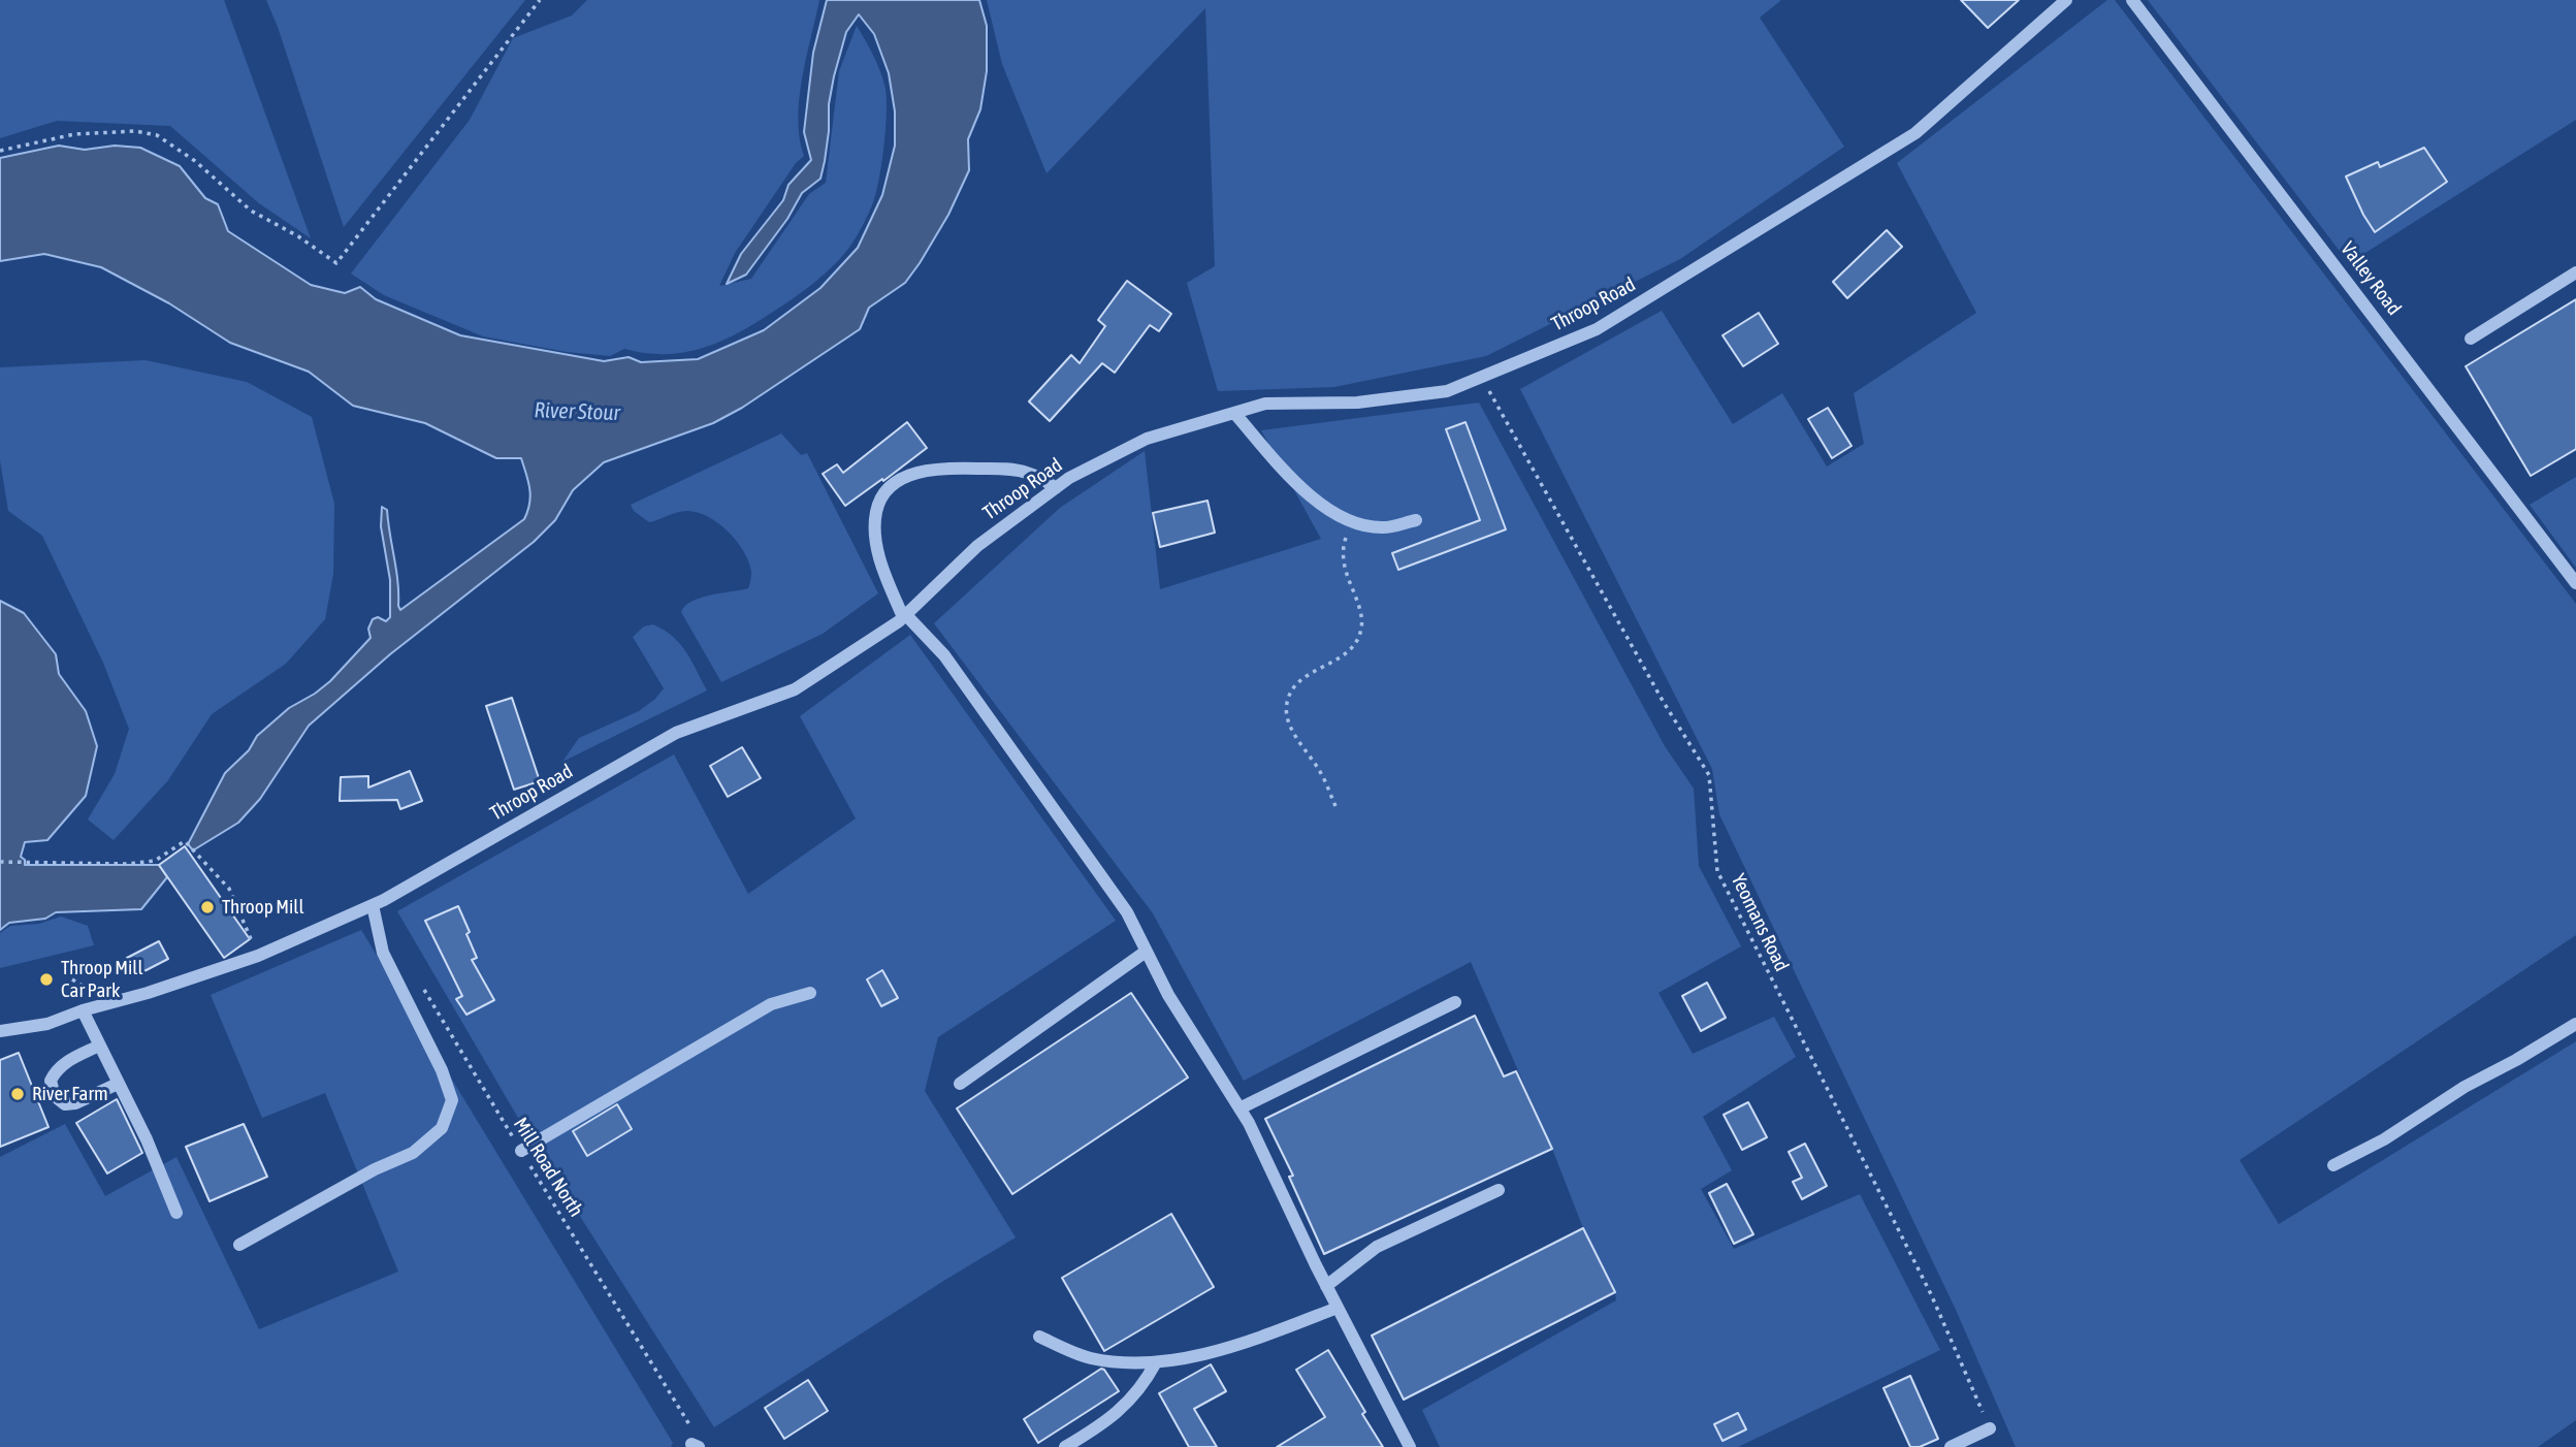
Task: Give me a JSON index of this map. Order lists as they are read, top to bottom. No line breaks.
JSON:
{"streets":{"street":["Valley Road","Throop Road"],"path":["Yeomans Road","Mill Road North"]},"crossings":[["Throop Road","Yeomans Road"]],"water":["River Stour"],"places":["Throop Mill","Throop Mill Car Park","River Farm"]}
